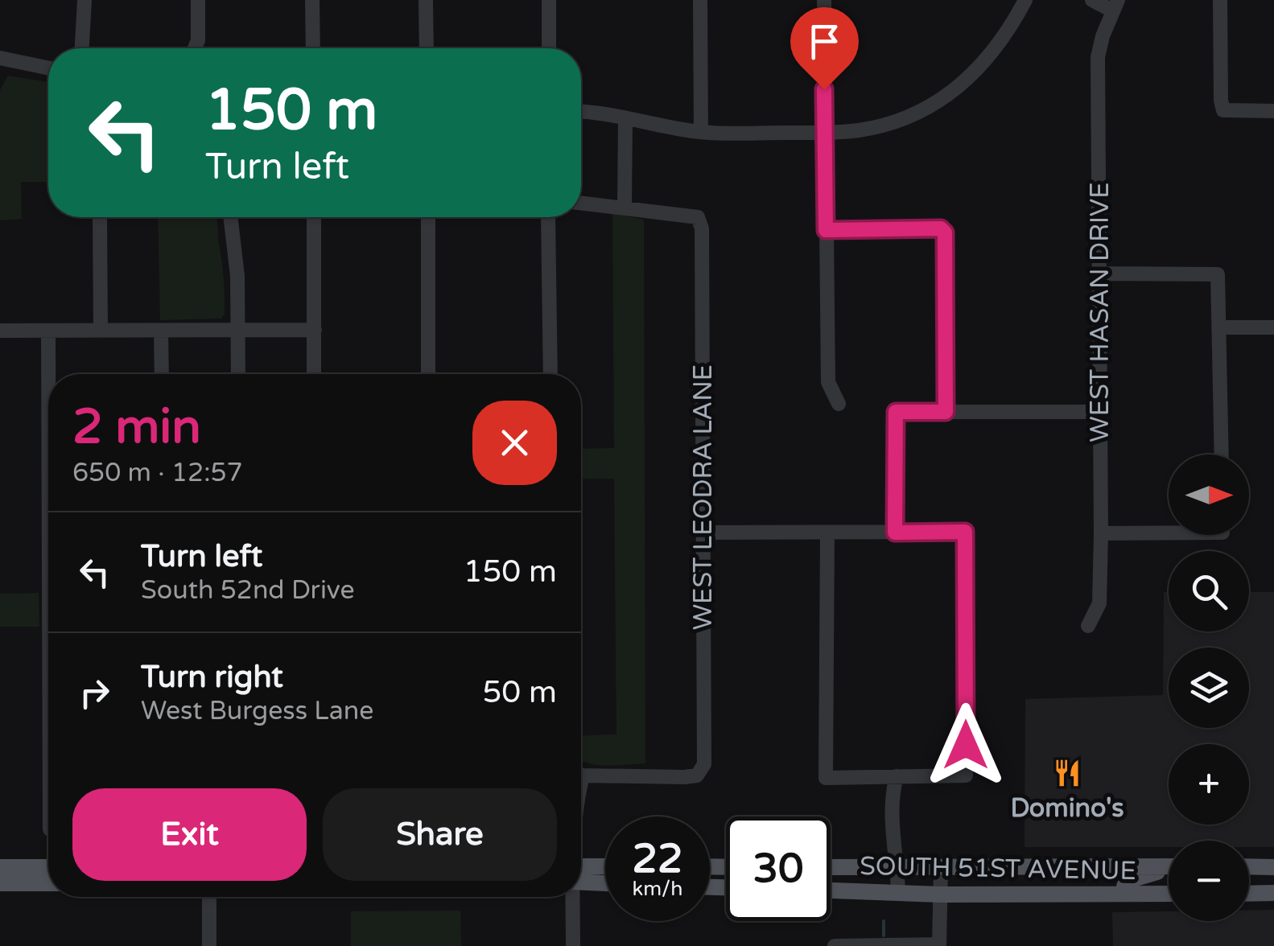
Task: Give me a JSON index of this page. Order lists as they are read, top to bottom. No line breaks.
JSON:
{"streets":{"main road":["SOUTH 51ST AVENUE"],"street":["WEST HASAN DRIVE","WEST LEODRA LANE"]},"places":{"restaurant":["Domino's"]},"north":"right","page":{"turn":["150 m","Turn left"],"heading":["2 min","650 m · 12:57"],"map_buttons":["+","−"],"list":[{"name":"Turn left","note":"South 52nd Drive","value":"150 m"},{"name":"Turn right","note":"West Burgess Lane","value":"50 m"}],"buttons":["Exit","Share"],"speed":"22 km/h","limit":"30"}}
